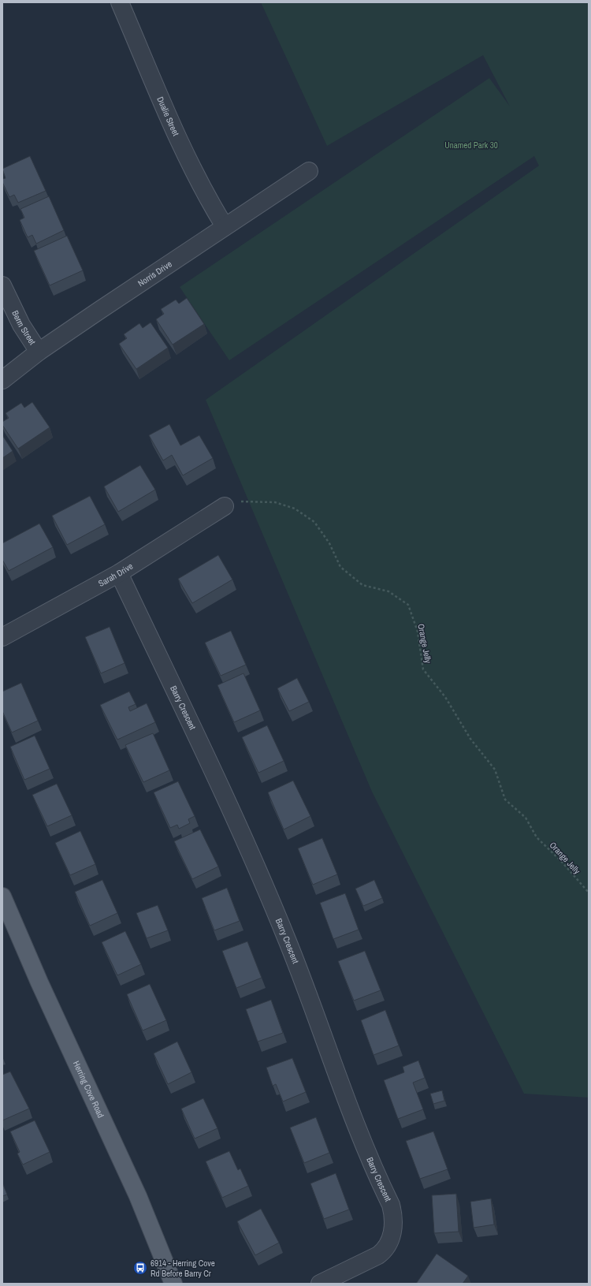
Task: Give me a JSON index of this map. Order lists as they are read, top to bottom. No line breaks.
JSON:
{"streets":{"main road":["Herring Cove Road"],"street":["Dualie Street","Norris Drive","Berm Street","Sarah Drive","Barry Crescent"],"path":["Orange Jelly"]},"crossings":[["Dualie Street","Norris Drive"],["Norris Drive","Berm Street"],["Sarah Drive","Orange Jelly"],["Sarah Drive","Barry Crescent"]],"parks":["Unamed Park 30"],"places":{"bus stop":["6914 - Herring Cove Rd Before Barry Cr"]}}
